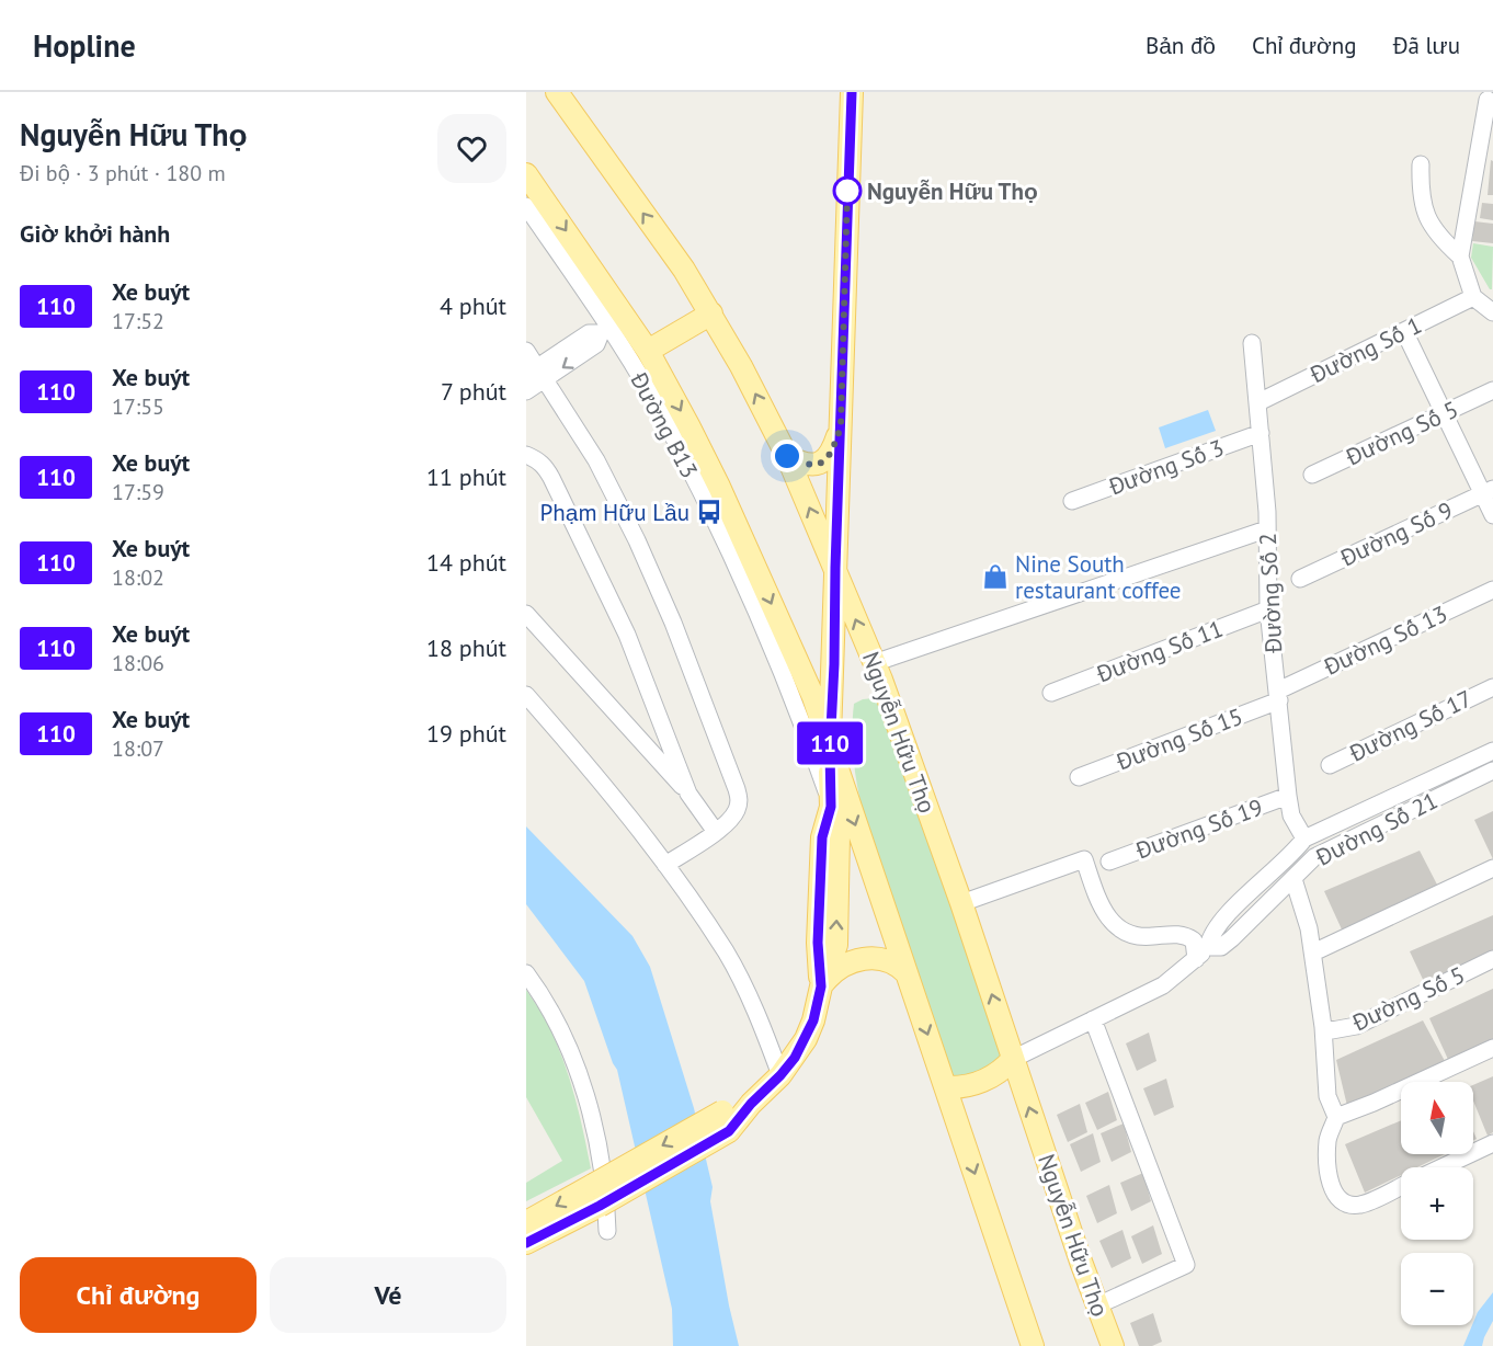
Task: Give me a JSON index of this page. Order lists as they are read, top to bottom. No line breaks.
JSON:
{"streets":{"main road":["Nguyễn Hữu Thọ"],"street":["Đường Số 1","Đường B13","Đường Số 5","Đường Số 3","Đường Số 9","Đường Số 2","Đường Số 13","Đường Số 11","Đường Số 17","Đường Số 15","Đường Số 19","Đường Số 21"]},"crossings":[["Đường Số 1","Đường Số 2"],["Đường Số 3","Đường Số 2"],["Đường Số 2","Đường Số 13"],["Đường Số 2","Đường Số 11"],["Đường Số 2","Đường Số 15"],["Đường Số 2","Đường Số 19"],["Đường Số 2","Đường Số 21"],["Đường Số 13","Đường Số 15"]],"places":{"other":["Nguyễn Hữu Thọ"],"bus stop":["Phạm Hữu Lầu"],"shop":["Nine South restaurant coffee"]},"lines":["bus line 110"],"north":"top","page":{"header":"Hopline","nav":["Bản đồ","Chỉ đường","Đã lưu"],"heading":[["Nguyễn Hữu Thọ","Đi bộ · 3 phút · 180 m"],"Giờ khởi hành"],"on_map":"110","list":[{"mark":"110","name":"Xe buýt","note":"17:52","value":"4 phút"},{"mark":"110","name":"Xe buýt","note":"17:55","value":"7 phút"},{"mark":"110","name":"Xe buýt","note":"17:59","value":"11 phút"},{"mark":"110","name":"Xe buýt","note":"18:02","value":"14 phút"},{"mark":"110","name":"Xe buýt","note":"18:06","value":"18 phút"},{"mark":"110","name":"Xe buýt","note":"18:07","value":"19 phút"}],"map_buttons":["+","−"],"buttons":["Chỉ đường","Vé"]}}
